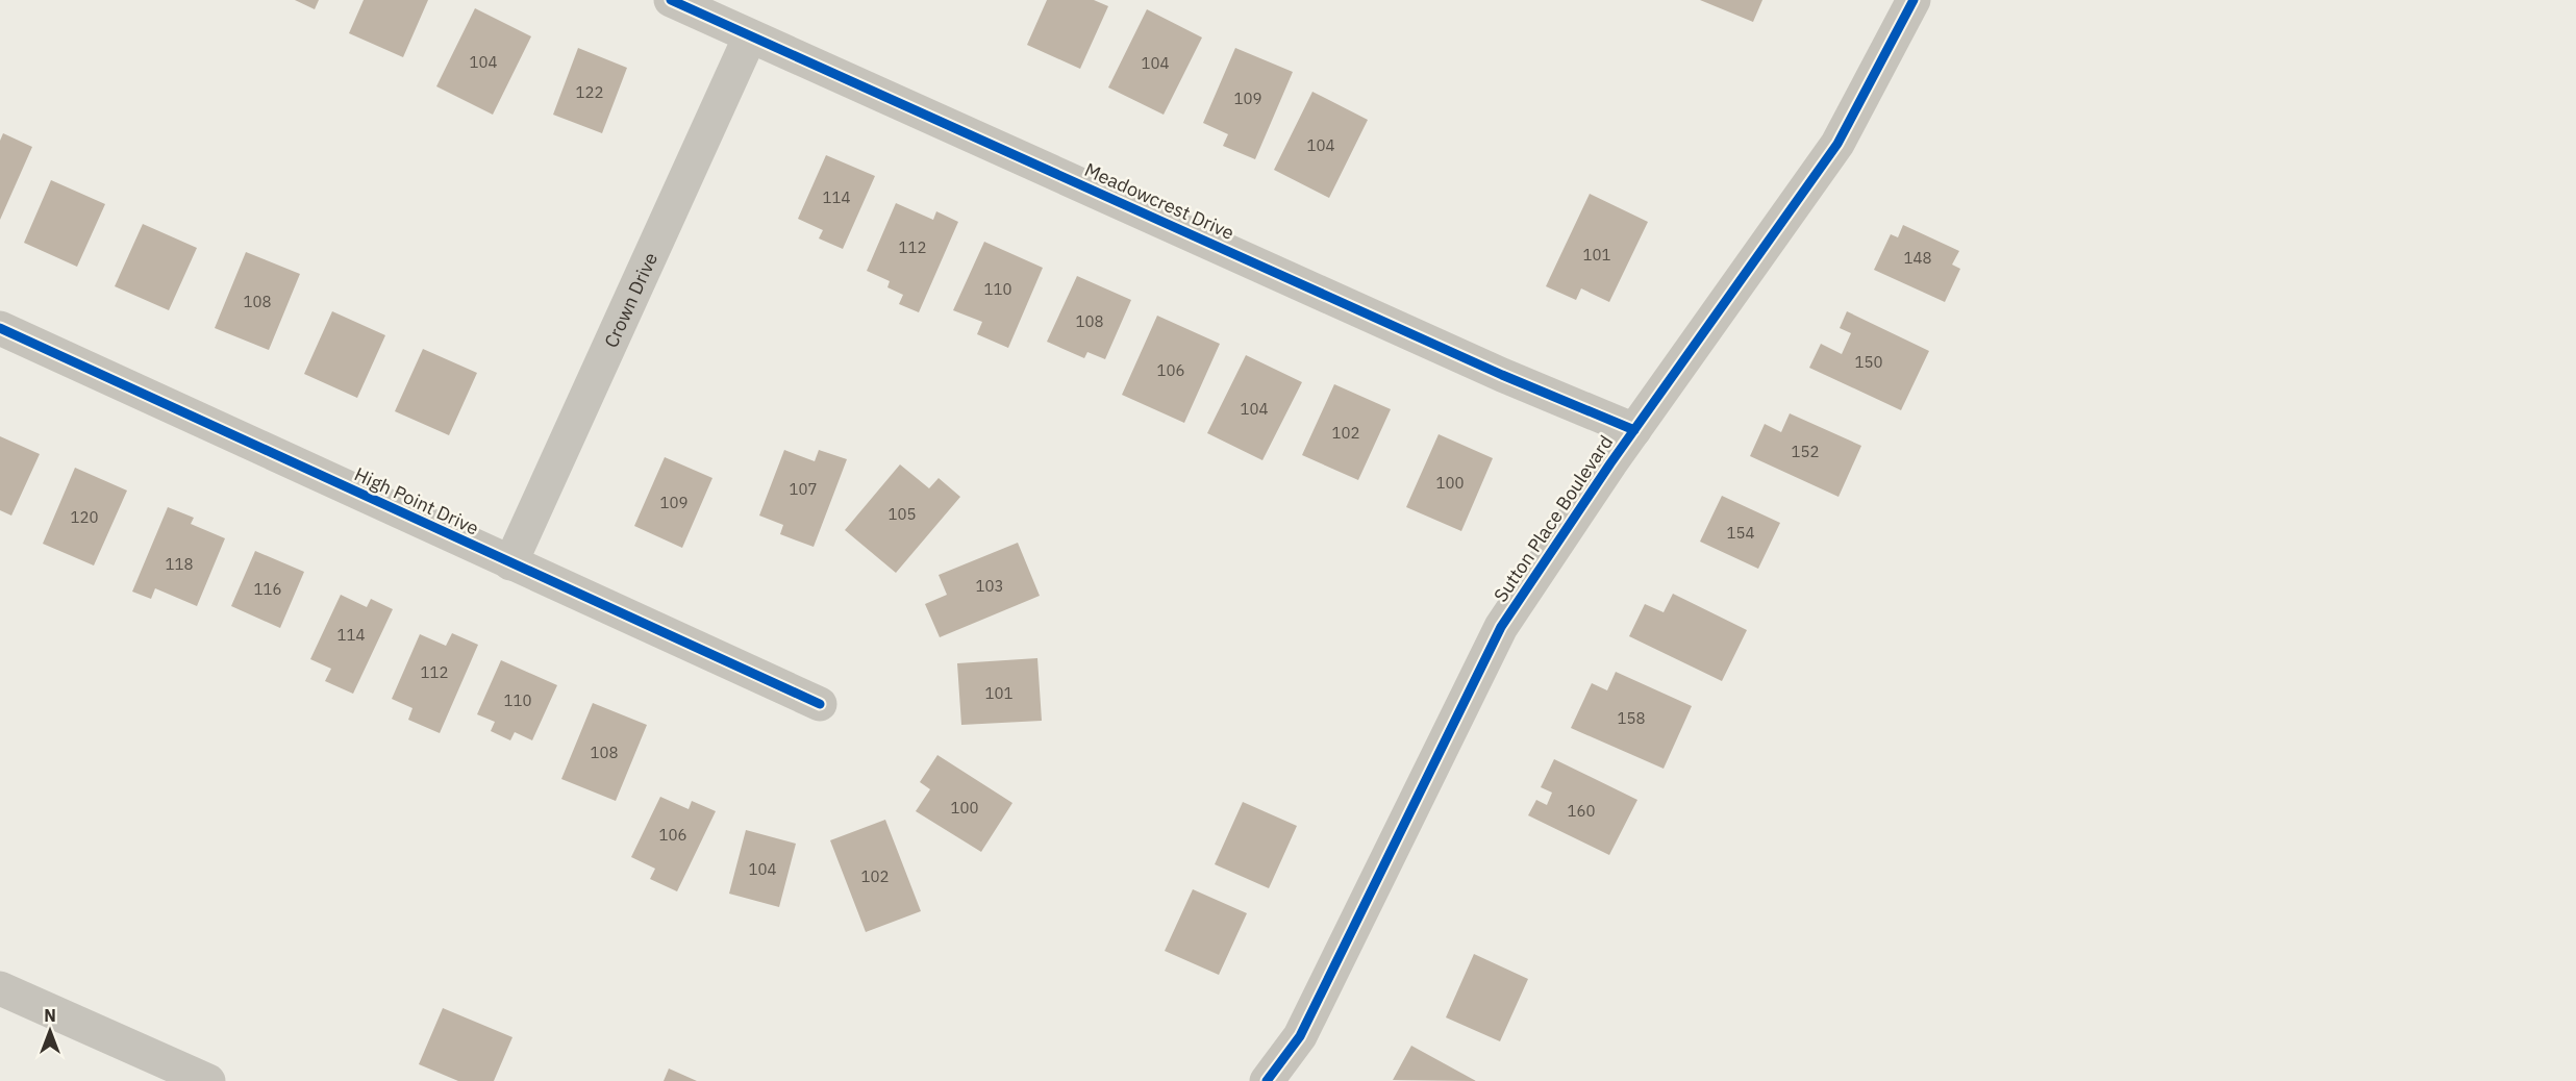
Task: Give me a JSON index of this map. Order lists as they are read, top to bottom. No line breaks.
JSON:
{"streets":{"street":["Meadowcrest Drive","Crown Drive","High Point Drive","Sutton Place Boulevard"]},"crossings":[["Meadowcrest Drive","Crown Drive"],["Meadowcrest Drive","Sutton Place Boulevard"],["Crown Drive","High Point Drive"]],"house_numbers":["104","104","122","109","104","114","112","101","148","110","108","108","150","106","104","102","152","100","107","109","105","120","154","118","103","116","114","112","101","110","158","108","100","160","106","104","102"],"north":"top"}
